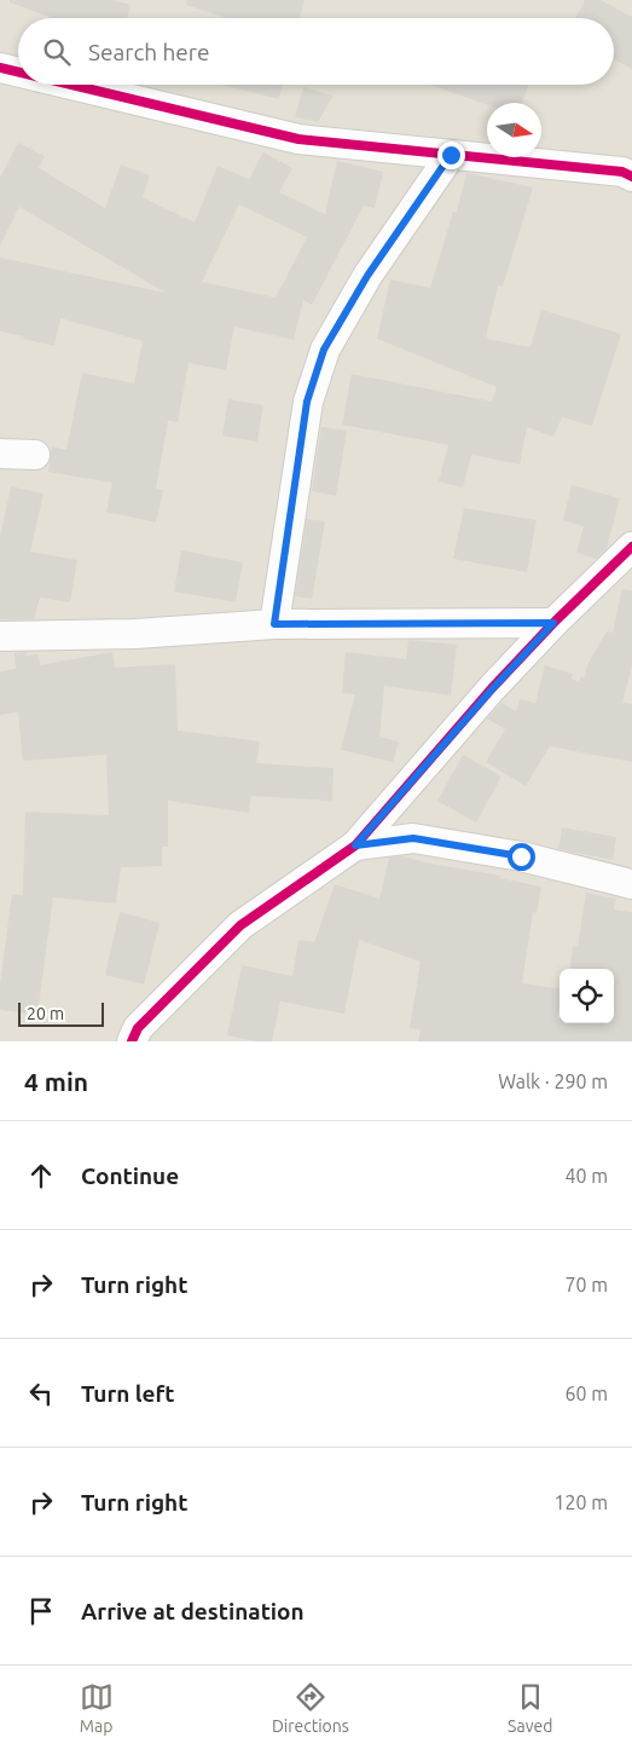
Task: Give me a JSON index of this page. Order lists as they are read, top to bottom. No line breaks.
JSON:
{"scale_bar":"20 m","north":"right","page":{"search":"Search here","scale":"20 m","heading":["4 min","Walk · 290 m"],"list":[["Continue","40 m"],["Turn right","70 m"],["Turn left","60 m"],["Turn right","120 m"],"Arrive at destination"],"nav":["Map","Directions","Saved"]}}
